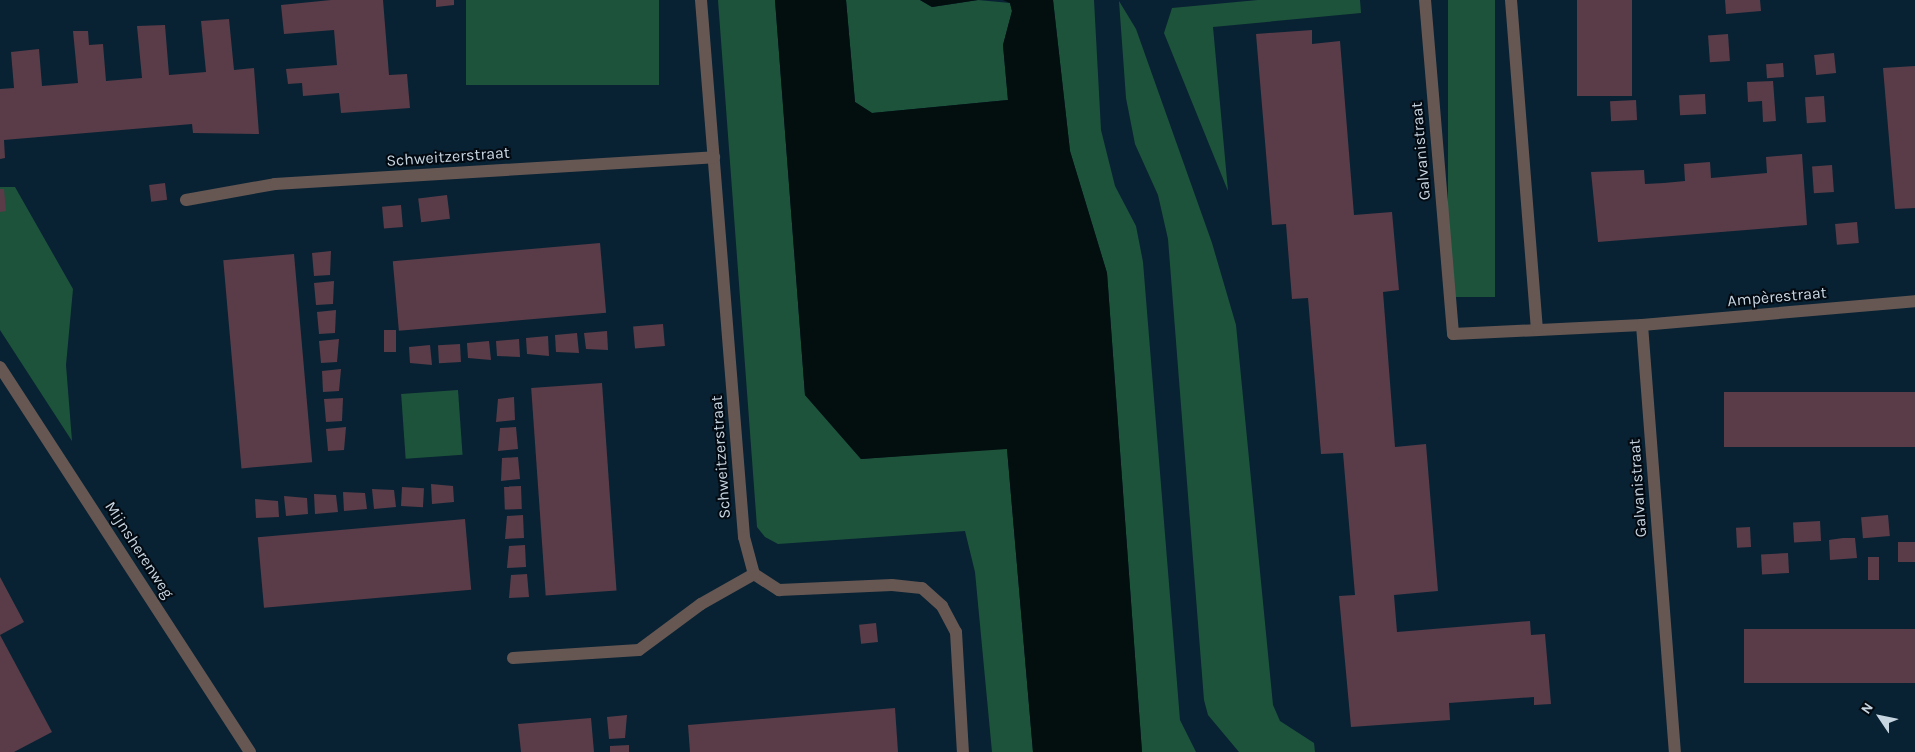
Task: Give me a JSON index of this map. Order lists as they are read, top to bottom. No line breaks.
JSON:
{"streets":{"street":["Galvanistraat","Schweitzerstraat","Ampèrestraat","Mijnsherenweg"]},"crossings":[["Galvanistraat","Ampèrestraat"]],"north":"top left"}
